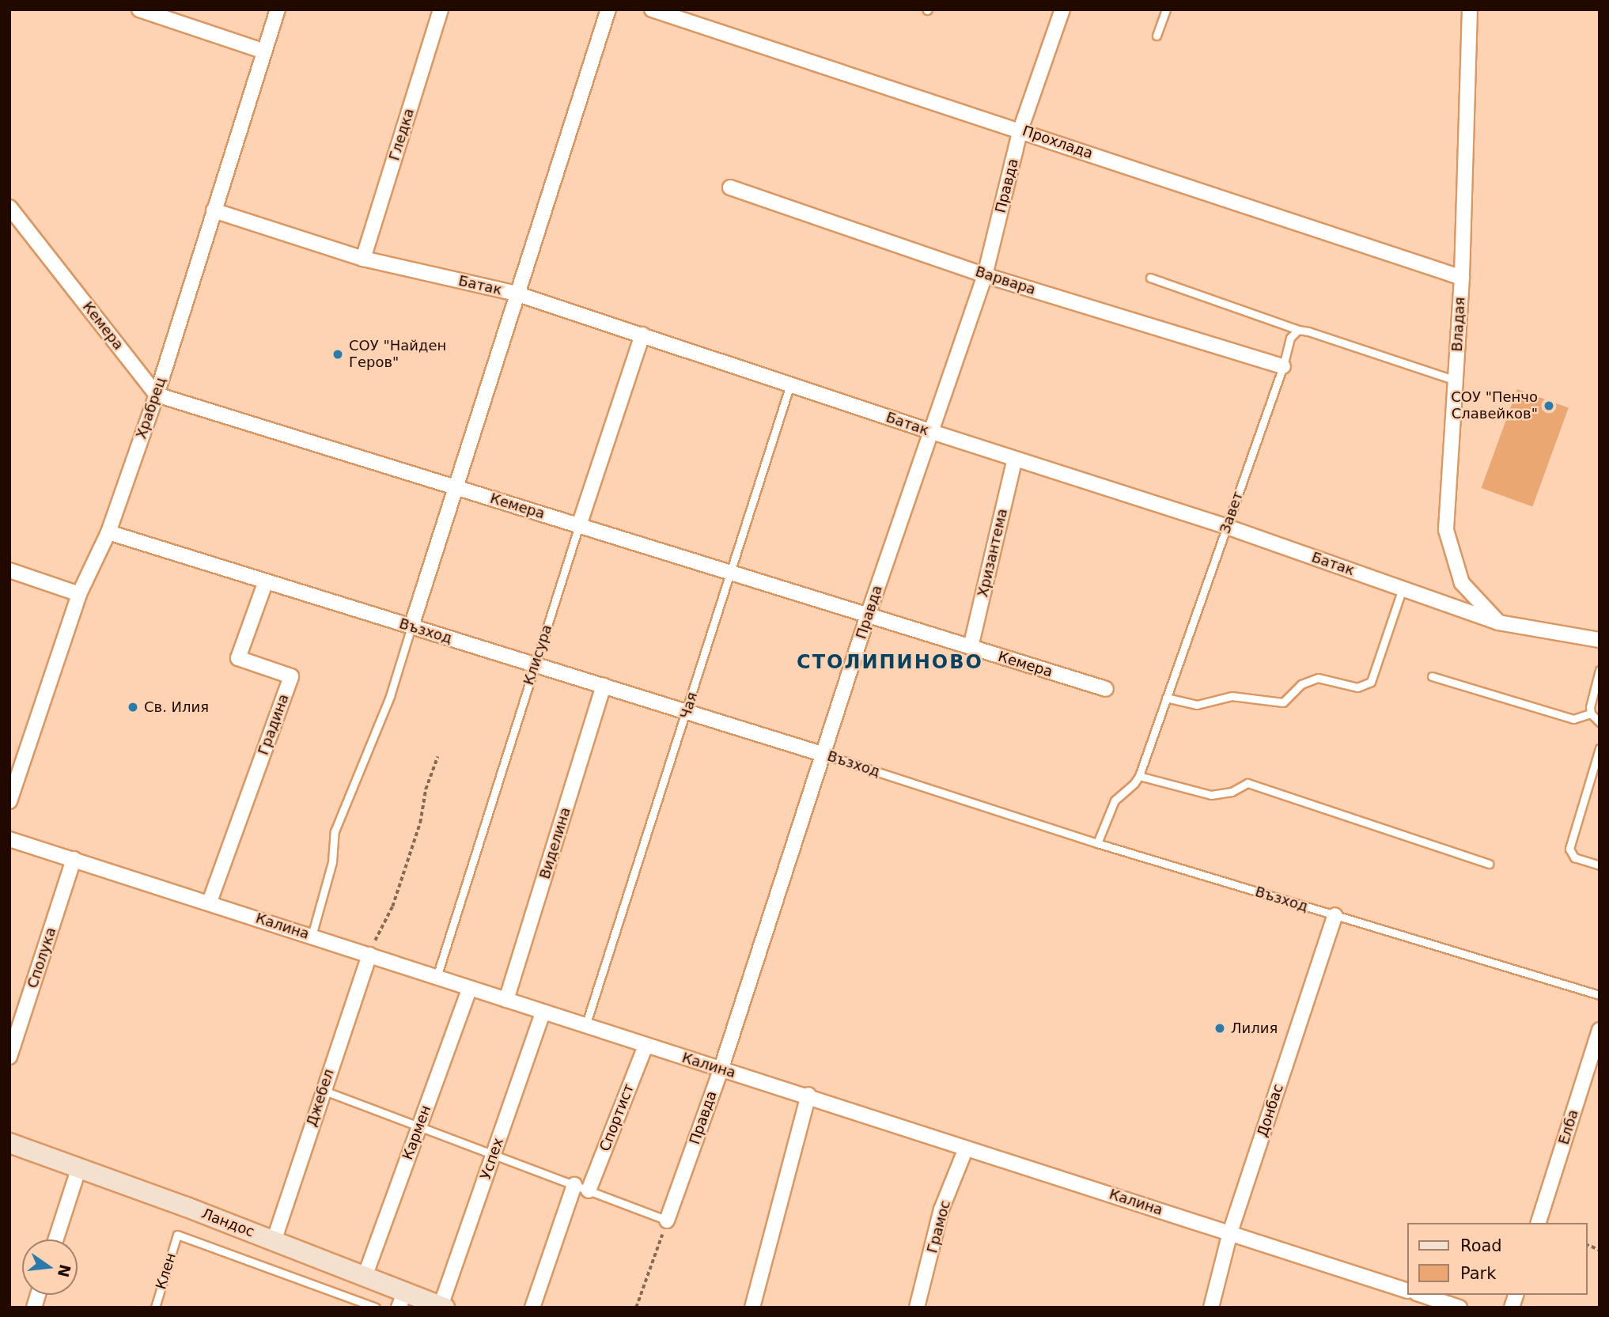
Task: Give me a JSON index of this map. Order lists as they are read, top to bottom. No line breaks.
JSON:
{"streets":{"street":["Гледка","Прохлада","Правда","Варвара","Батак","Владая","Кемера","Храбрец","Хризантема","Възход","Клисура","Градина","Виделина","Калина","Сполука","Джебел","Донбас","Спортист","Елба","Кармен","Успех","Ландос","Грамос"],"lane":["Завет","Чая","Клен"]},"crossings":[["Гледка","Батак"],["Прохлада","Правда"],["Прохлада","Владая"],["Правда","Варвара"],["Правда","Батак"],["Правда","Кемера"],["Правда","Възход"],["Правда","Калина"],["Варвара","Завет"],["Батак","Владая"],["Батак","Храбрец"],["Батак","Завет"],["Батак","Хризантема"],["Батак","Клисура"],["Батак","Чая"],["Кемера","Храбрец"],["Кемера","Хризантема"],["Кемера","Клисура"],["Кемера","Чая"],["Храбрец","Възход"],["Завет","Възход"],["Възход","Клисура"],["Възход","Чая"],["Възход","Градина"],["Възход","Виделина"],["Възход","Донбас"],["Клисура","Калина"],["Чая","Калина"],["Градина","Калина"],["Виделина","Калина"],["Калина","Сполука"],["Калина","Джебел"],["Калина","Донбас"],["Калина","Спортист"],["Калина","Кармен"],["Калина","Успех"],["Калина","Грамос"],["Джебел","Ландос"],["Кармен","Ландос"],["Успех","Ландос"]],"districts":["СТОЛИПИНОВО"],"places":["СОУ \"Найден Геров\"","СОУ \"Пенчо Славейков\"","Св. Илия","Лилия"],"legend":["Road","Park"],"north":"right"}
